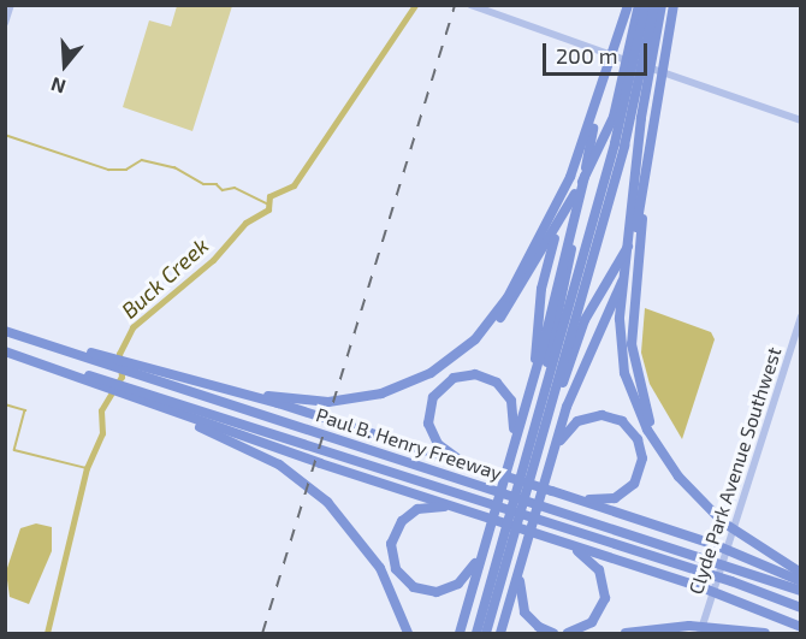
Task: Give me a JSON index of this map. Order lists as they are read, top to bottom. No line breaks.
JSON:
{"streets":{"highway":["Paul B. Henry Freeway"],"main road":["Clyde Park Avenue Southwest"]},"water":["Buck Creek"],"scale_bar":"200 m","north":"bottom"}
